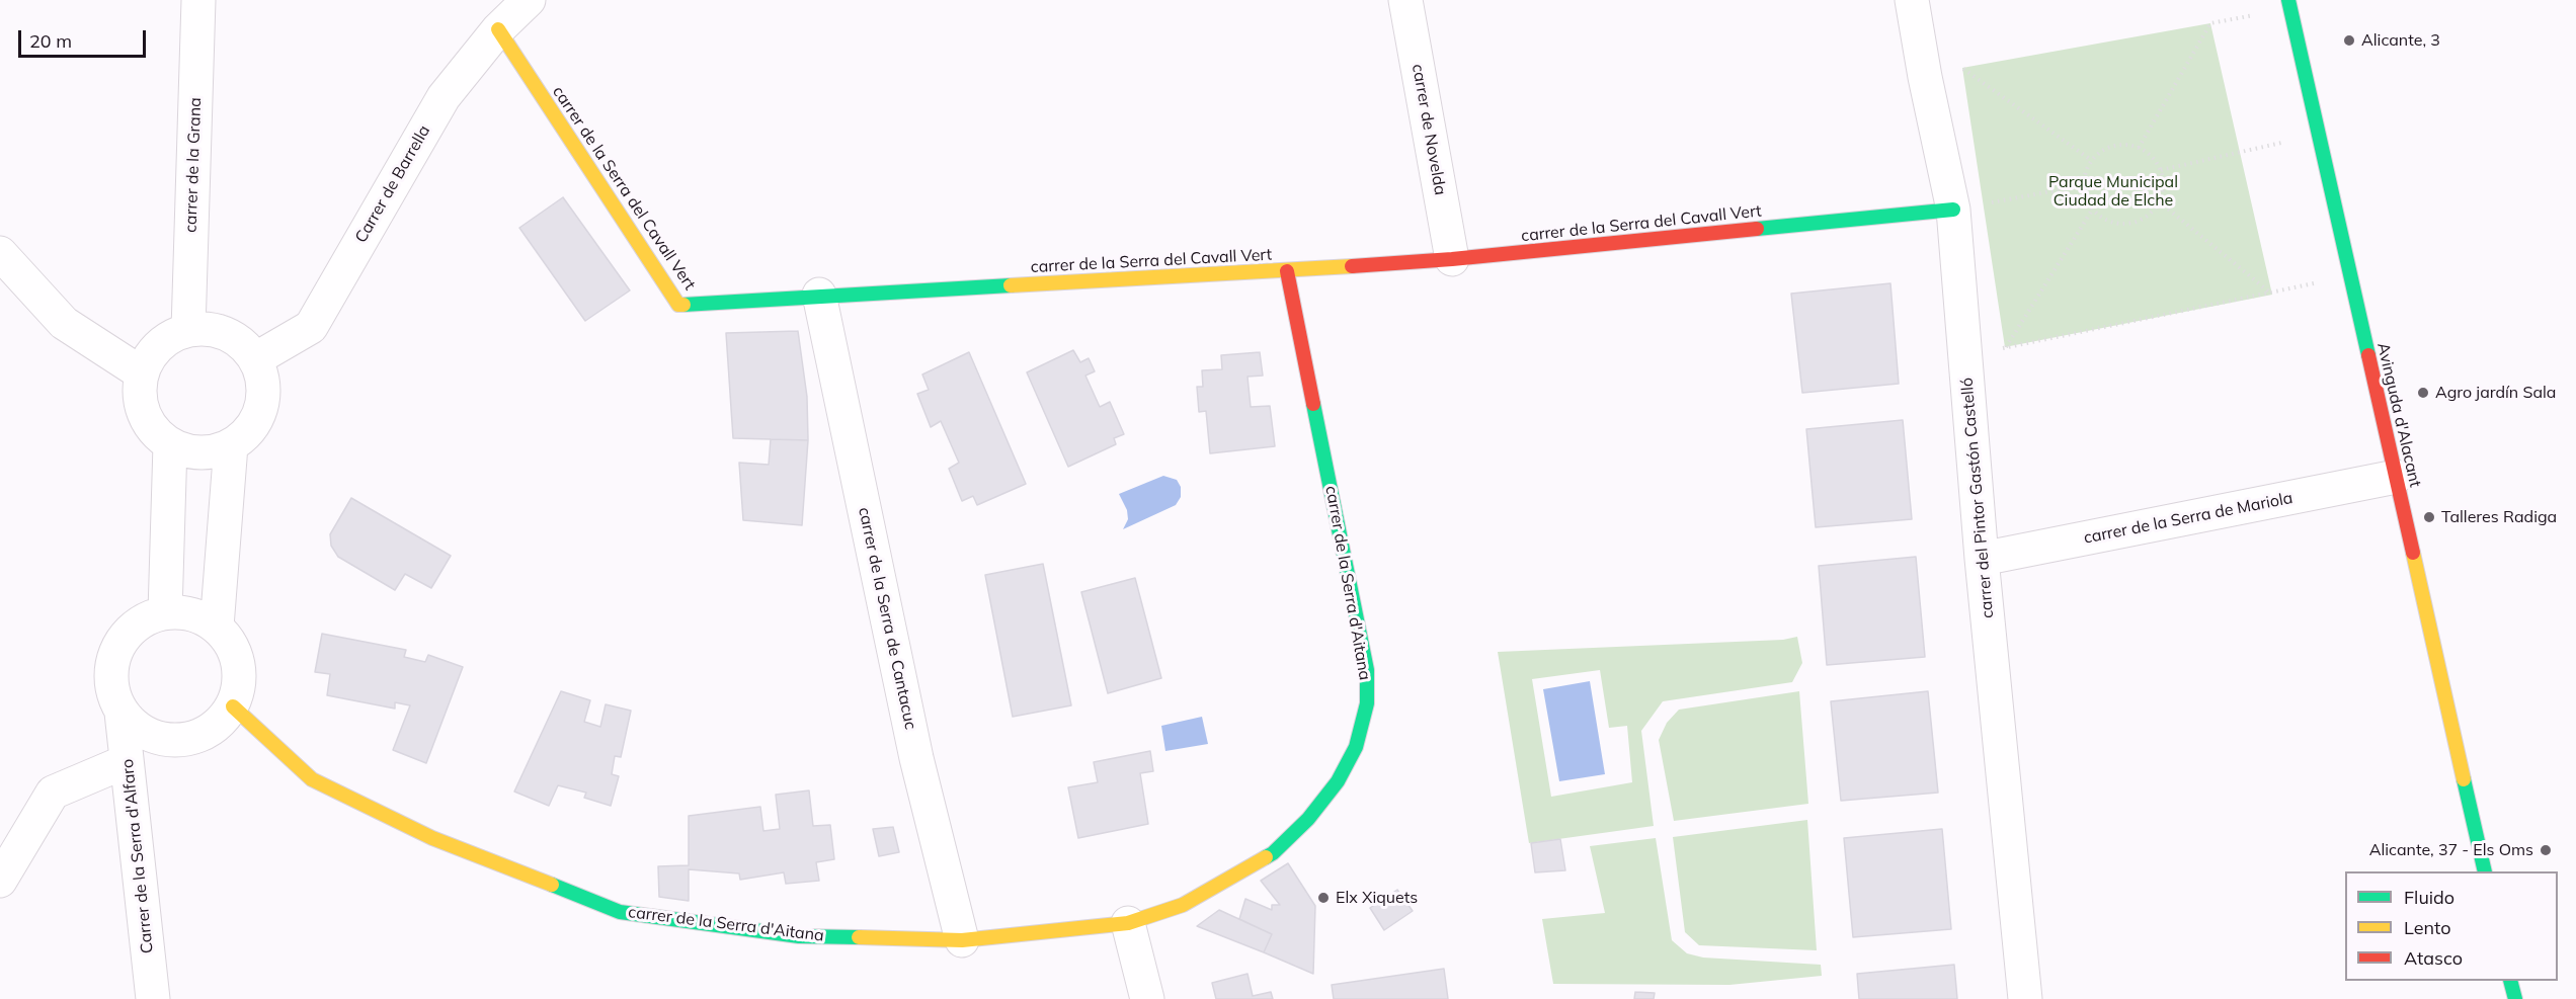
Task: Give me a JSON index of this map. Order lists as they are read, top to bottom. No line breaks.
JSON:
{"streets":{"street":["carrer de Novelda","carrer de la Grana","Carrer de Barrella","carrer de la Serra del Cavall Vert","Avinguda d'Alacant","carrer del Pintor Gastón Castelló","carrer de la Serra de Mariola","carrer de la Serra d'Aitana","carrer de la Serra de Cantacuc","Carrer de la Serra d'Alfaro"]},"crossings":[["carrer de Novelda","carrer de la Serra del Cavall Vert"],["carrer de la Grana","Carrer de Barrella"],["Carrer de Barrella","carrer de la Serra del Cavall Vert"],["carrer de la Serra del Cavall Vert","carrer del Pintor Gastón Castelló"],["carrer de la Serra del Cavall Vert","carrer de la Serra d'Aitana"],["carrer de la Serra del Cavall Vert","carrer de la Serra de Cantacuc"],["Avinguda d'Alacant","carrer de la Serra de Mariola"],["carrer del Pintor Gastón Castelló","carrer de la Serra de Mariola"],["carrer de la Serra d'Aitana","carrer de la Serra de Cantacuc"],["carrer de la Serra d'Aitana","Carrer de la Serra d'Alfaro"]],"parks":["Parque Municipal Ciudad de Elche"],"places":["Alicante, 3","Agro jardín Sala","Talleres Radiga","Alicante, 37 - Els Oms","Elx Xiquets"],"legend":["Fluido","Lento","Atasco"],"scale_bar":"20 m"}
